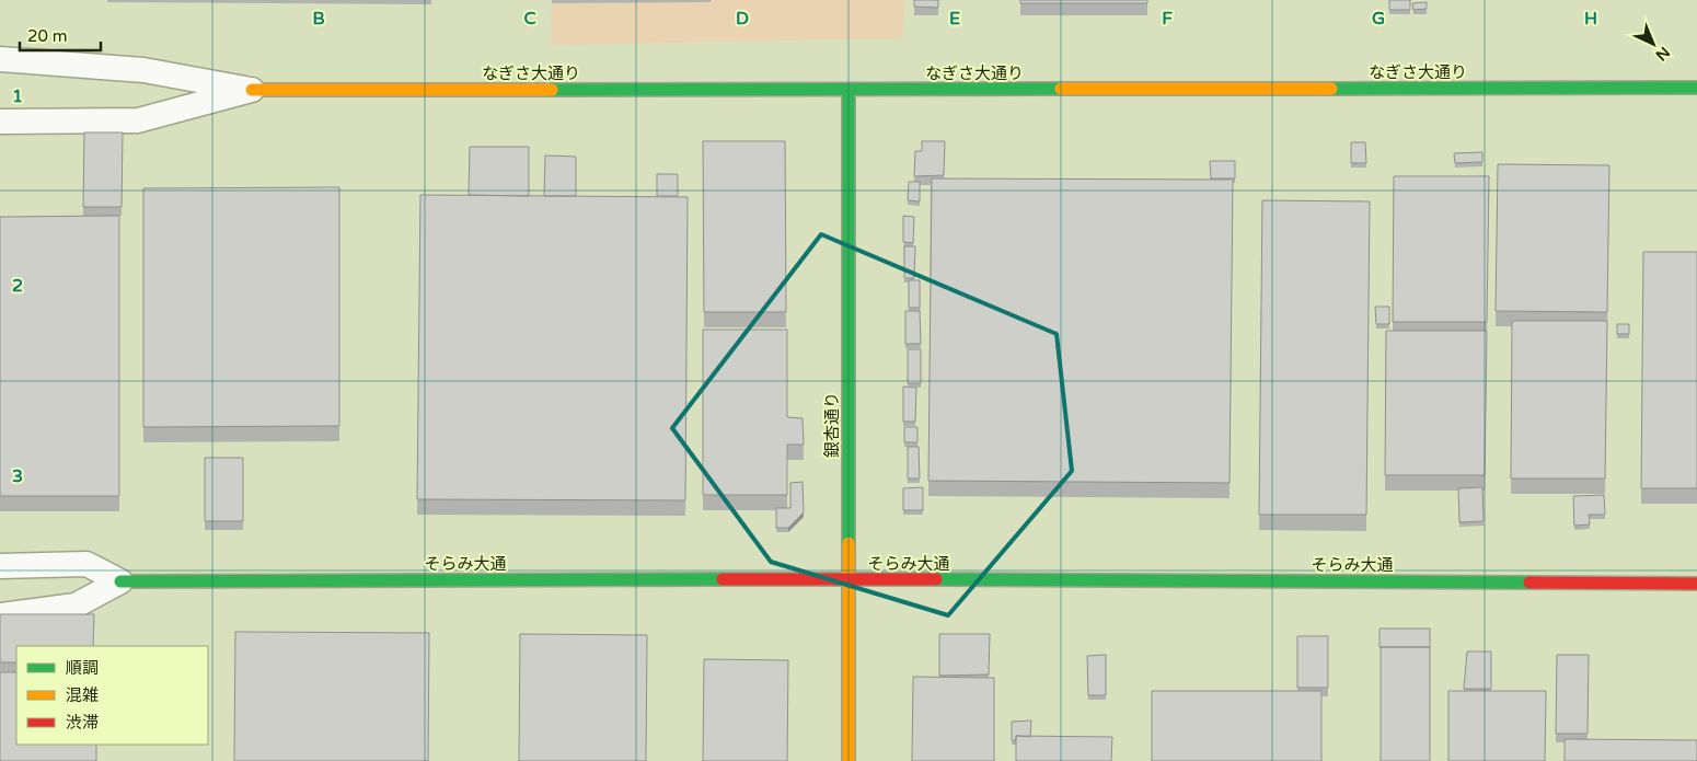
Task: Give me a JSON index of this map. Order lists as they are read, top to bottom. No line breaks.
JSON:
{"streets":{"street":["なぎさ大通り","銀杏通り","そらみ大通"]},"crossings":[["なぎさ大通り","銀杏通り"],["銀杏通り","そらみ大通"]],"legend":["順調","混雑","渋滞"],"scale_bar":"20 m","north":"bottom right","grid":{"columns":["B","C","D","E","F","G","H"],"rows":["1","2","3"]}}
